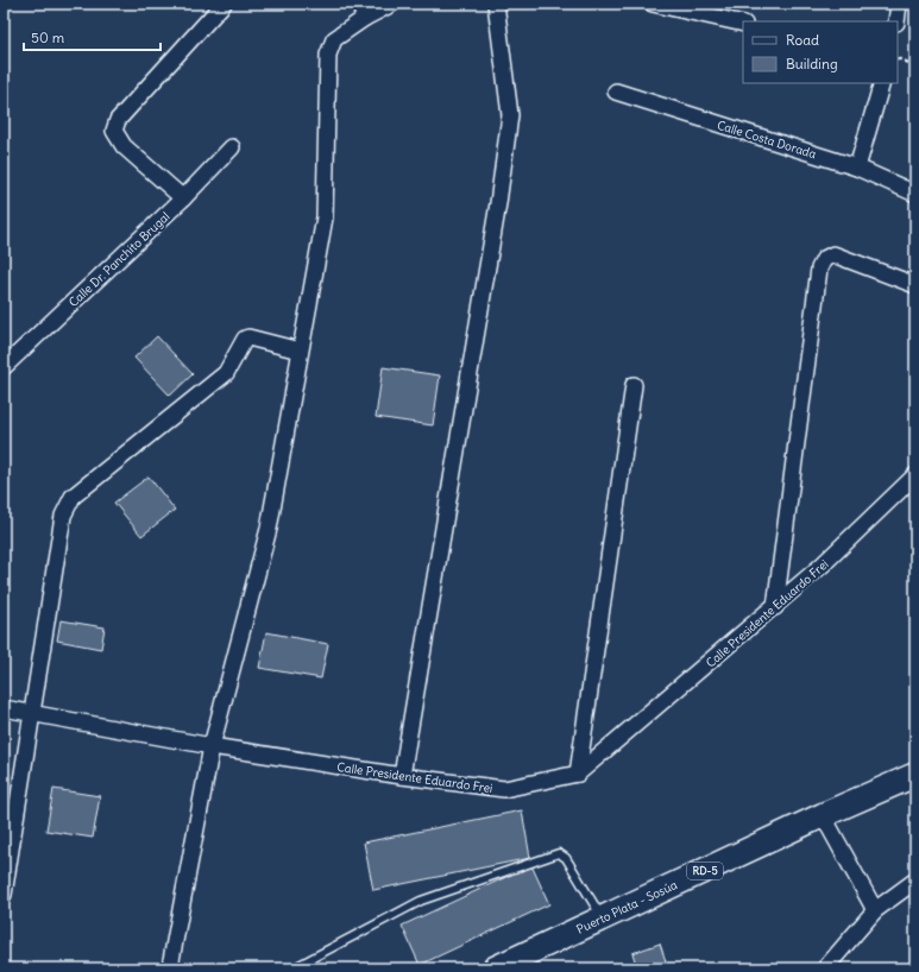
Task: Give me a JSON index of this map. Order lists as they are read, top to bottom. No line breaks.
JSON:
{"streets":{"main road":["RD-5","Puerto Plata - Sosúa"],"street":["Calle Costa Dorada","Calle Dr. Panchito Brugal","Calle Presidente Eduardo Frei"]},"legend":["Road","Building"],"scale_bar":"50 m"}
